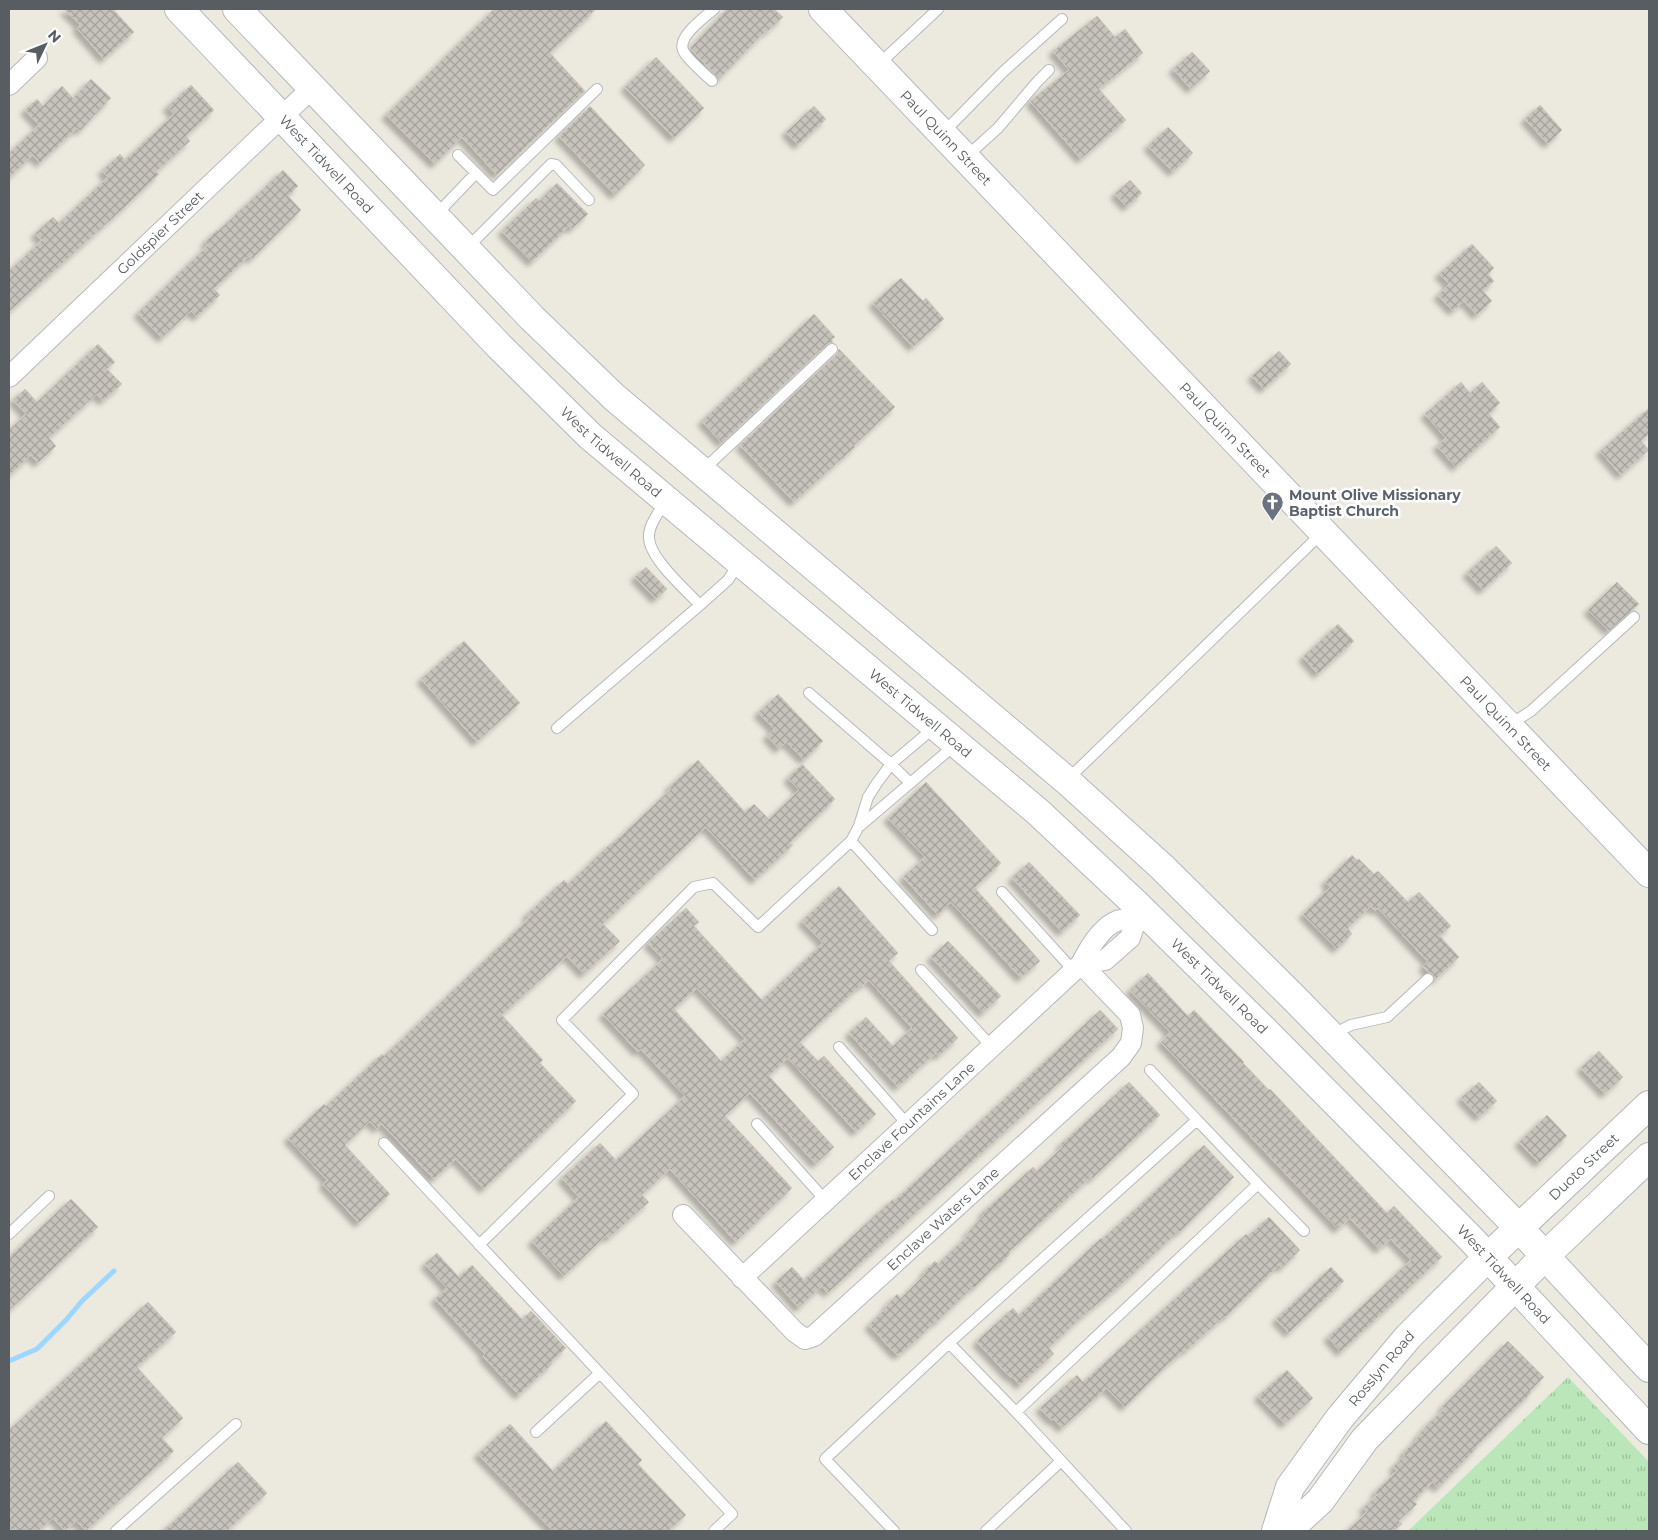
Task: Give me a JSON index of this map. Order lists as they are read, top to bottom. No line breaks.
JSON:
{"streets":{"main road":["Paul Quinn Street","West Tidwell Road","Duoto Street","Rosslyn Road"],"street":["Goldspier Street","Enclave Fountains Lane","Enclave Waters Lane"]},"crossings":[["West Tidwell Road","Goldspier Street"],["West Tidwell Road","Rosslyn Road"],["Enclave Fountains Lane","Enclave Waters Lane"],["Duoto Street","Rosslyn Road"]],"places":{"church":["Mount Olive Missionary Baptist Church"]},"north":"top right"}
